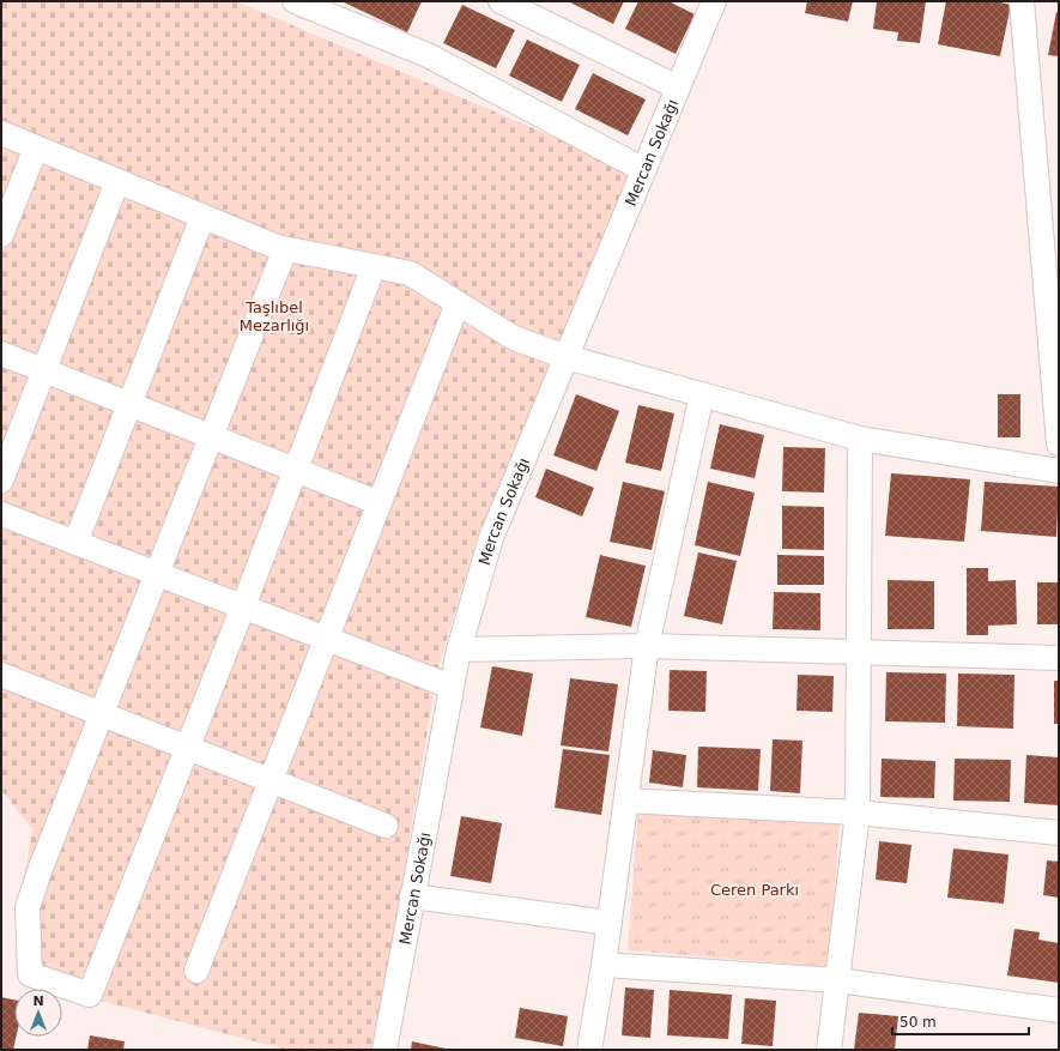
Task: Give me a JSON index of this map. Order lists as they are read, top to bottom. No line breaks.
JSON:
{"streets":{"street":["Mercan Sokağı"]},"parks":["Taşlıbel Mezarlığı","Ceren Parkı"],"scale_bar":"50 m","north":"top"}
